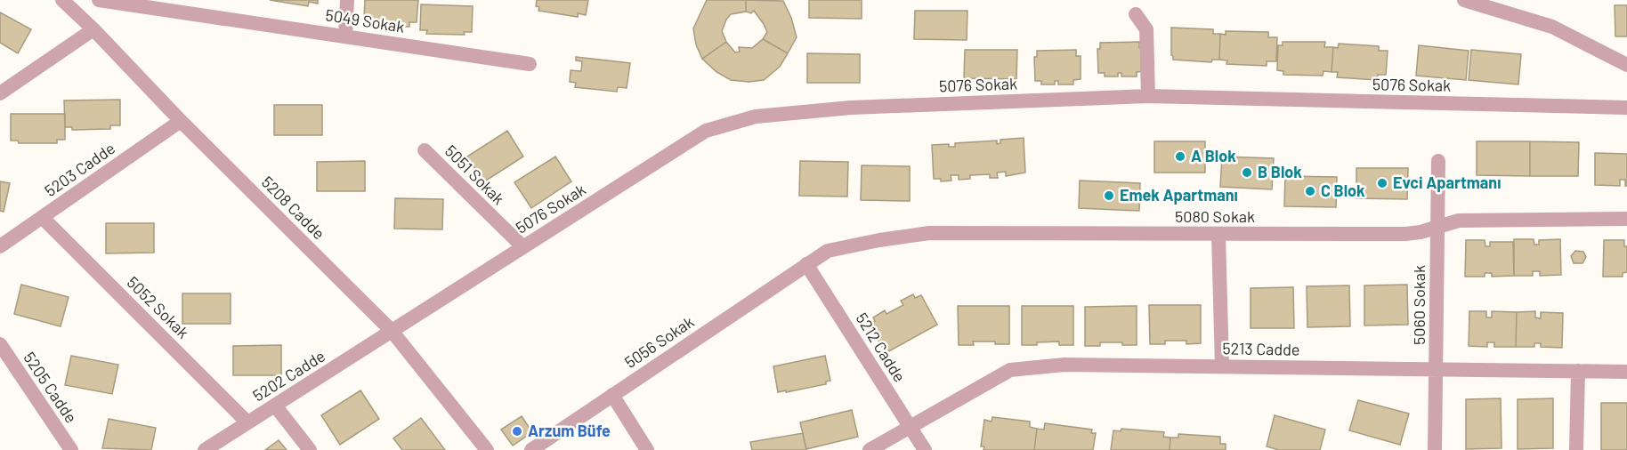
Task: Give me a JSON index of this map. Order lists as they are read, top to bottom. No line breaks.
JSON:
{"streets":{"street":["5049 Sokak","5076 Sokak","5203 Cadde","5051 Sokak","5208 Cadde","5080 Sokak","5060 Sokak","5052 Sokak","5056 Sokak","5212 Cadde","5213 Cadde","5202 Cadde","5205 Cadde"]},"crossings":[["5076 Sokak","5051 Sokak"],["5076 Sokak","5208 Cadde"],["5076 Sokak","5202 Cadde"],["5203 Cadde","5208 Cadde"],["5203 Cadde","5052 Sokak"],["5208 Cadde","5202 Cadde"],["5080 Sokak","5060 Sokak"],["5080 Sokak","5056 Sokak"],["5080 Sokak","5212 Cadde"],["5060 Sokak","5213 Cadde"],["5052 Sokak","5202 Cadde"],["5056 Sokak","5212 Cadde"],["5212 Cadde","5213 Cadde"]],"places":["A Blok","B Blok","Evci Apartmanı","C Blok","Emek Apartmanı","Arzum Büfe"]}
